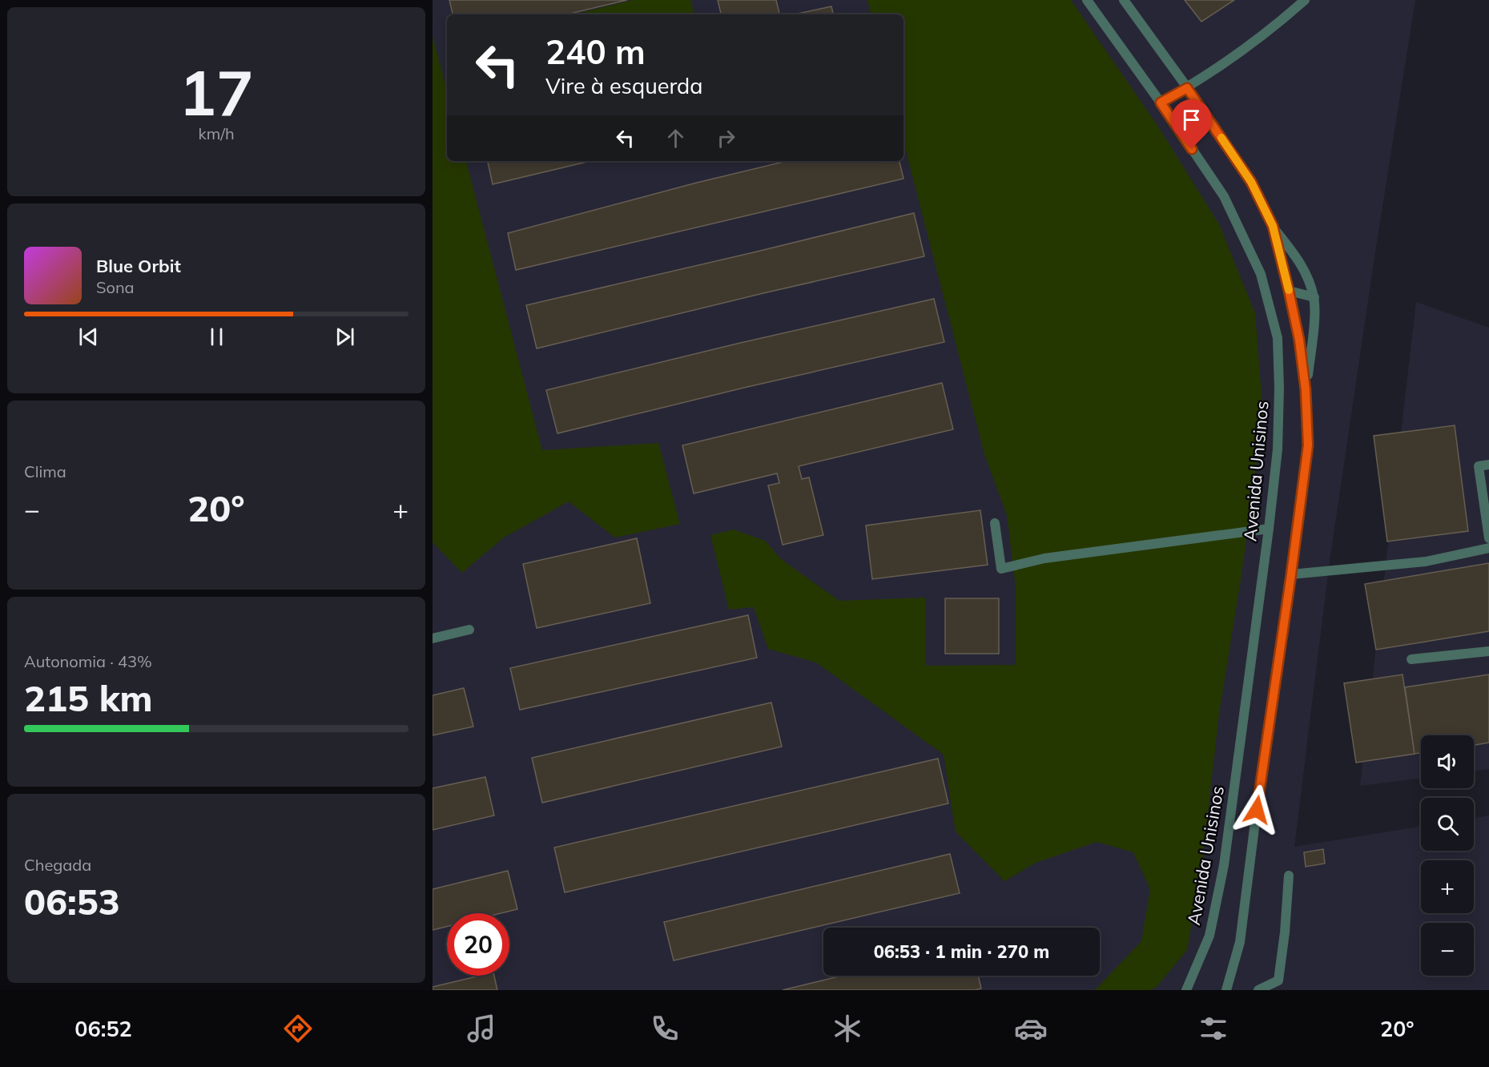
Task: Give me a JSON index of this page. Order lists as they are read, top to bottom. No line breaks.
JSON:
{"streets":{"lane":["Avenida Unisinos"]},"page":{"tile":[["17","km/h"],"Clima",["Autonomia · 43%","215 km"],["Chegada","06:53"]],"turn":["240 m","Vire à esquerda"],"song":["Blue Orbit","Sona"],"heat":["−","20°","+"],"map_buttons":["+","−"],"limit":"20","trip":"06:53 · 1 min · 270 m","tabs":["06:52","20°"]}}
